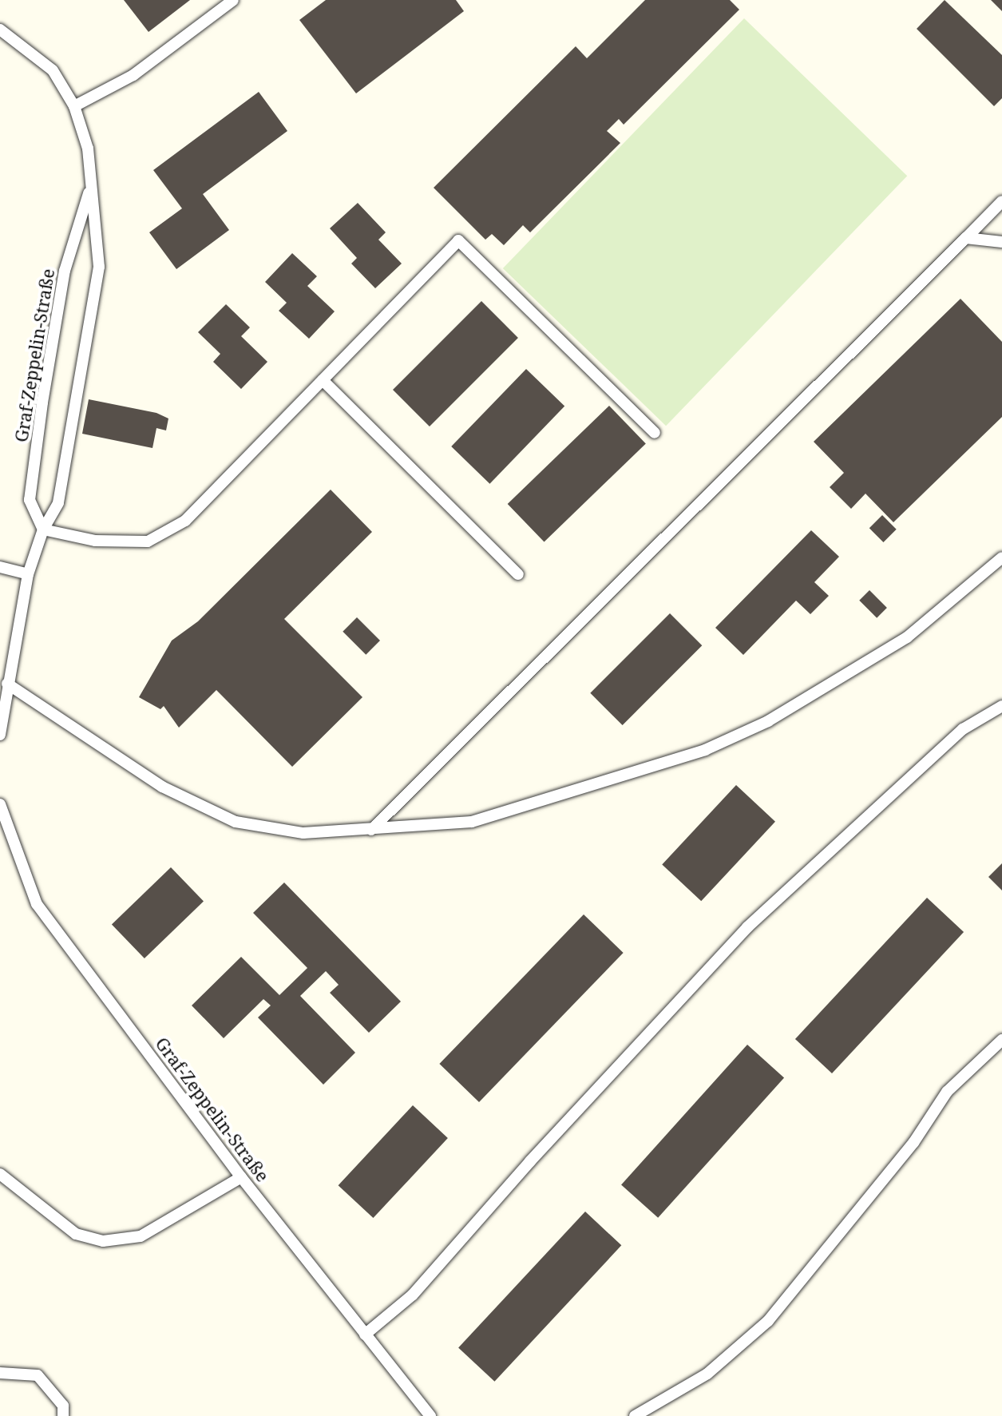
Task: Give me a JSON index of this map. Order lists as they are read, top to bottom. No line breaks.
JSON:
{"streets":{"lane":["Graf-Zeppelin-Straße"]}}
